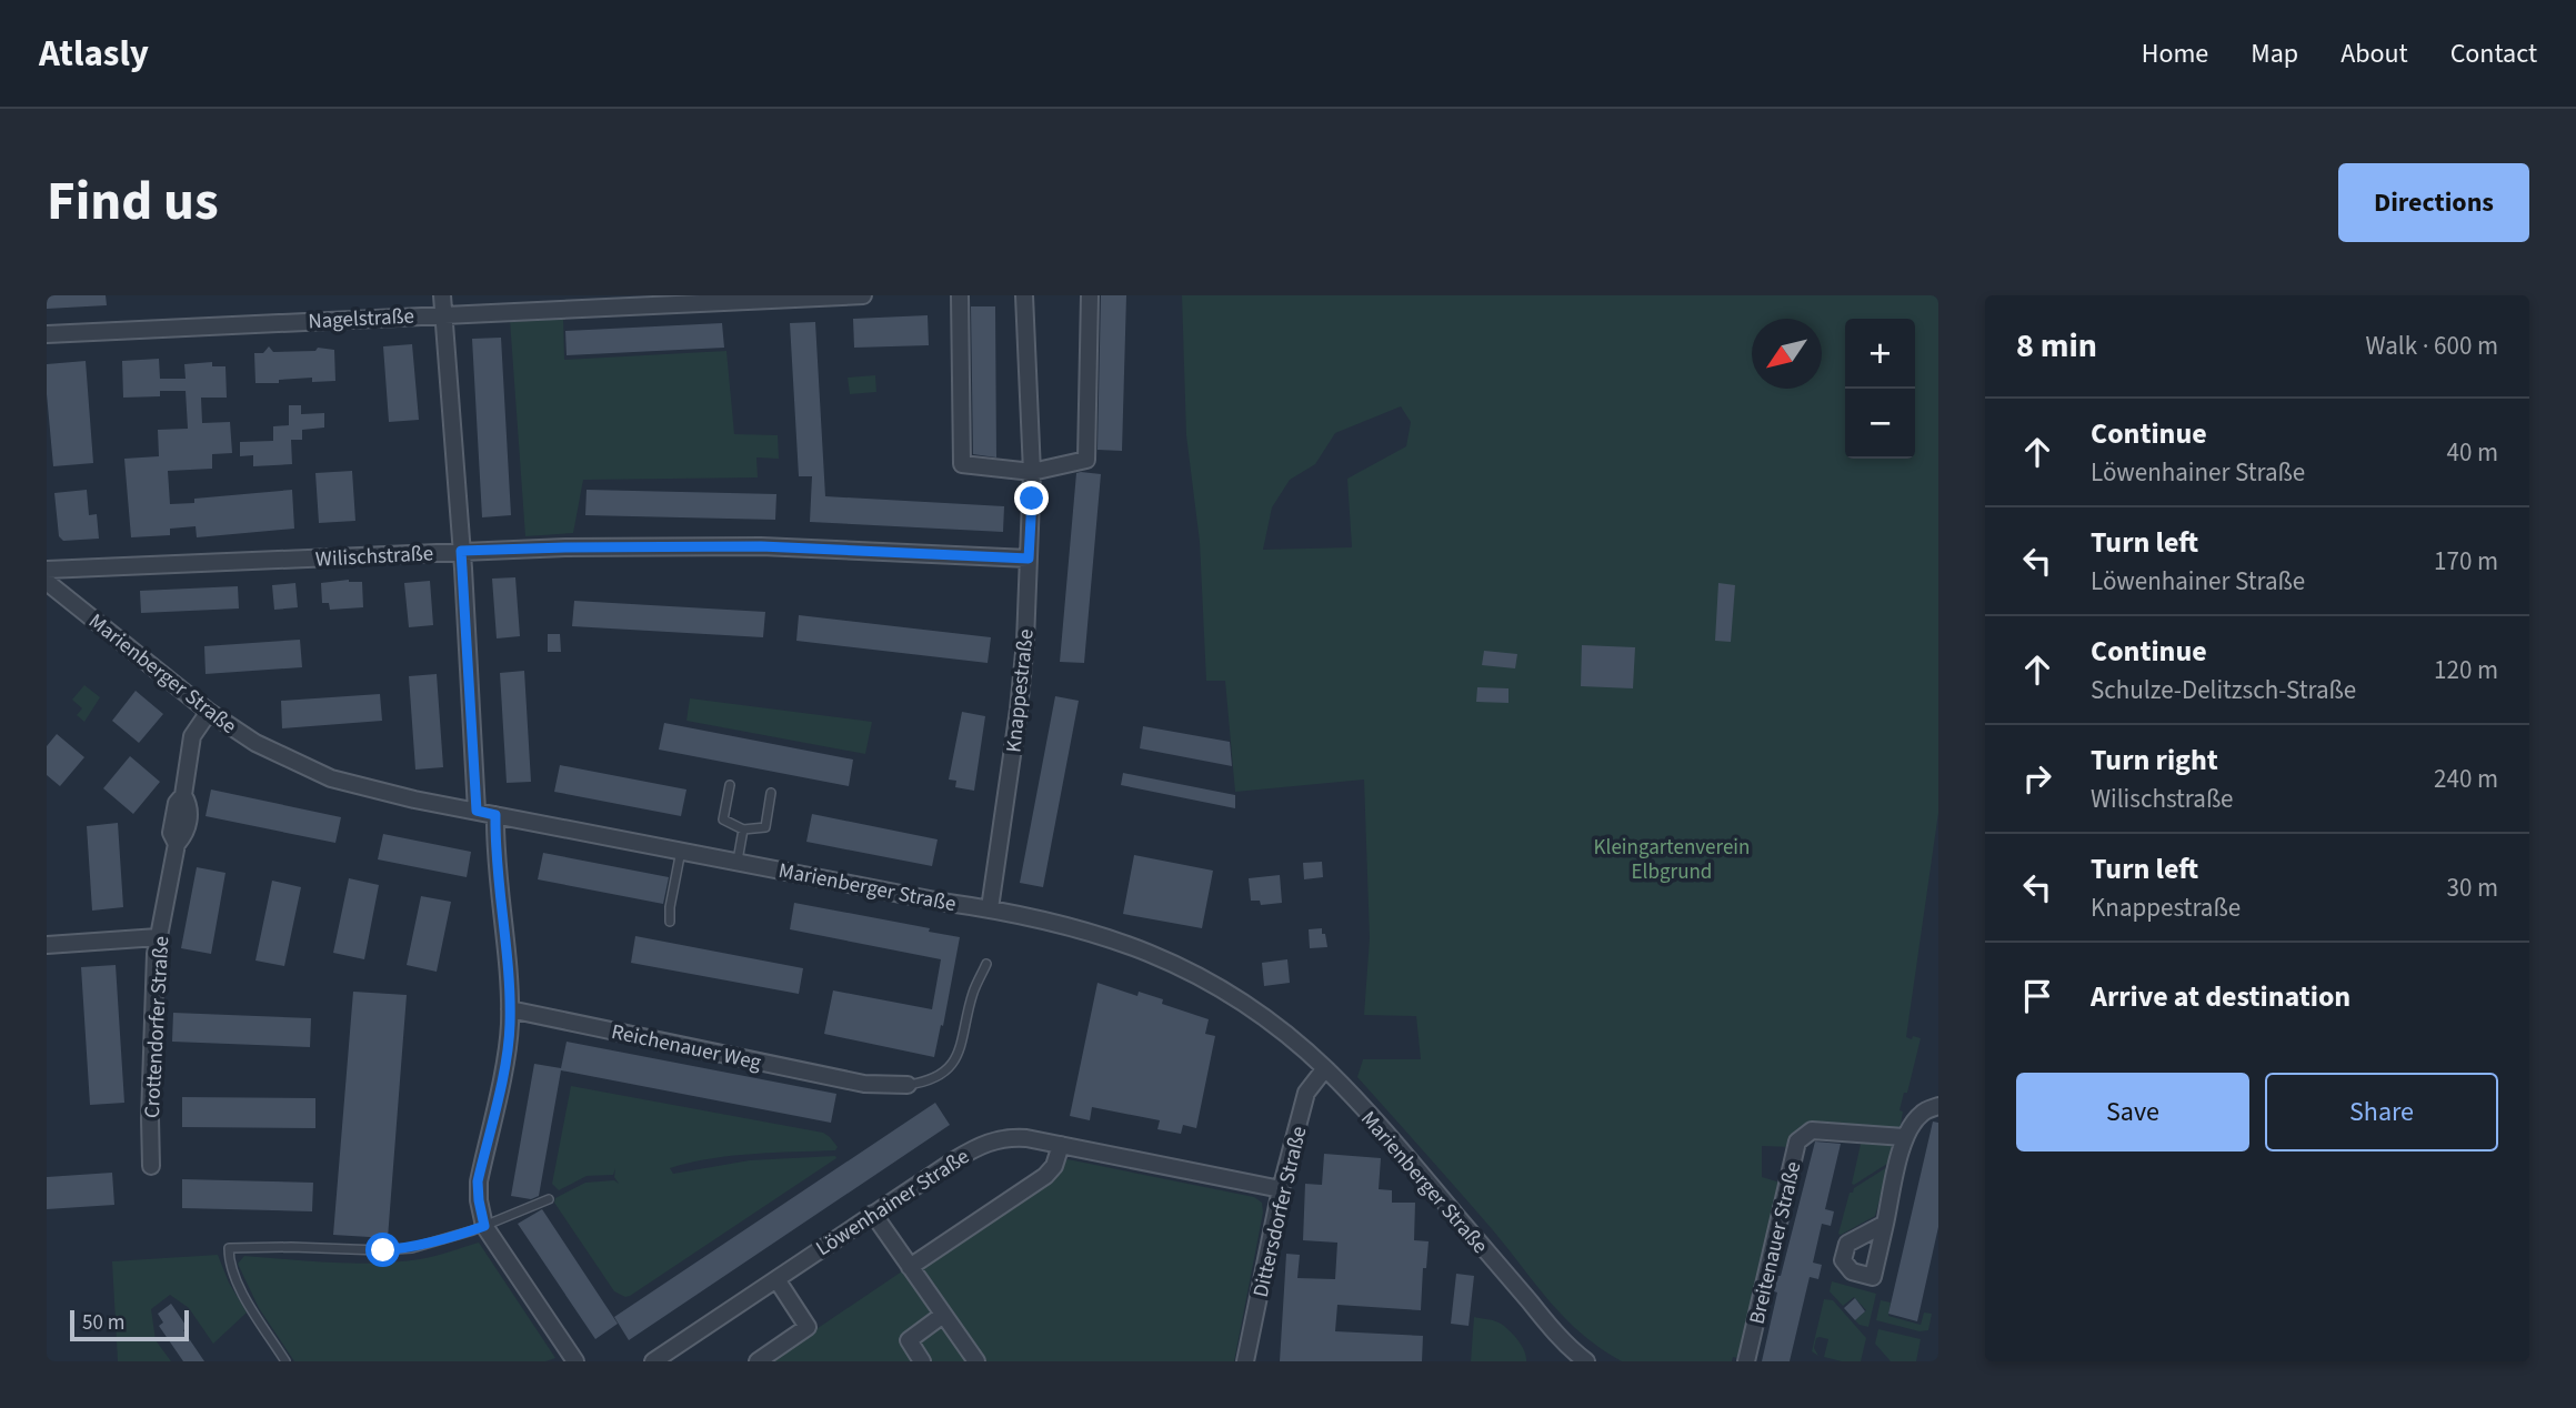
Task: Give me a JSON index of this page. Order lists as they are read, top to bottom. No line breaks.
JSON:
{"streets":{"street":["Nagelstraße","Wilischstraße","Marienberger Straße","Knappestraße","Crottendorfer Straße","Reichenauer Weg","Löwenhainer Straße","Dittersdorfer Straße","Breitenauer Straße"]},"crossings":[["Wilischstraße","Knappestraße"],["Marienberger Straße","Knappestraße"],["Marienberger Straße","Crottendorfer Straße"],["Marienberger Straße","Dittersdorfer Straße"],["Löwenhainer Straße","Dittersdorfer Straße"]],"parks":["Kleingartenverein Elbgrund"],"scale_bar":"50 m","north":"bottom left","page":{"header":"Atlasly","nav":["Home","Map","About","Contact"],"title":"Find us","buttons":["Directions",["Save","Share"]],"heading":["8 min","Walk · 600 m"],"map_buttons":["+","−"],"list":[["Continue","Löwenhainer Straße","40 m"],["Turn left","Löwenhainer Straße","170 m"],["Continue","Schulze-Delitzsch-Straße","120 m"],["Turn right","Wilischstraße","240 m"],["Turn left","Knappestraße","30 m"],"Arrive at destination"],"scale":"50 m"}}
